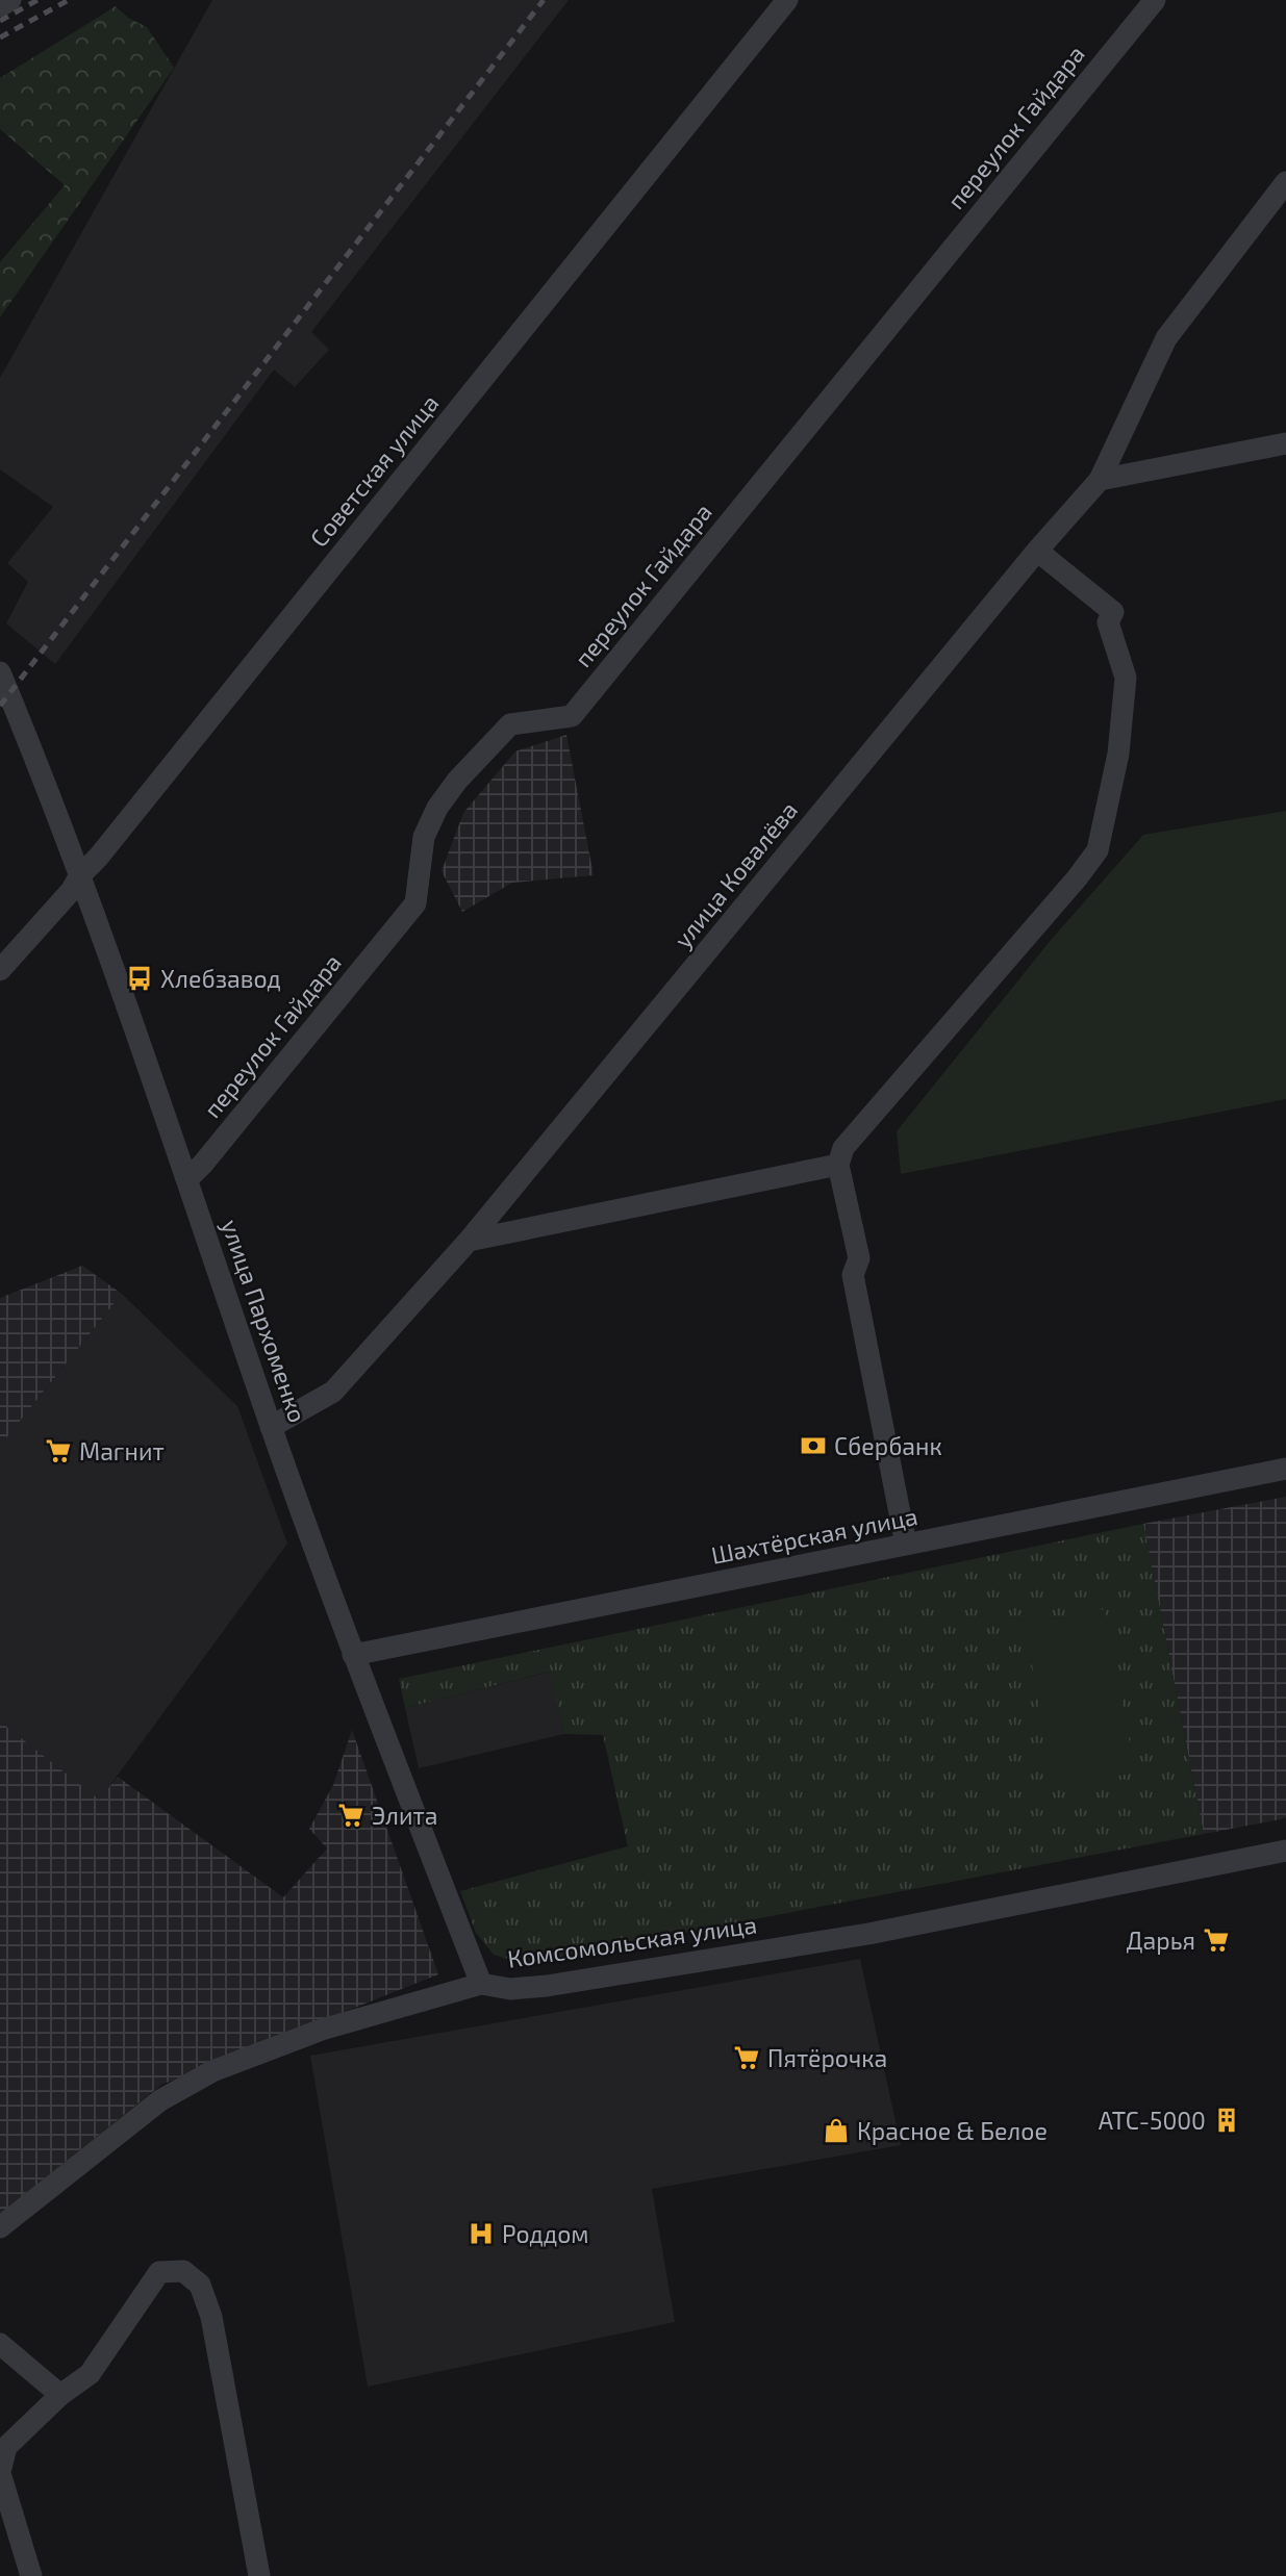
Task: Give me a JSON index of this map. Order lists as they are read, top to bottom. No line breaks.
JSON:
{"streets":{"street":["переулок Гайдара","Советская улица","улица Ковалёва","улица Пархоменко","Шахтёрская улица","Комсомольская улица"]},"crossings":[["переулок Гайдара","улица Пархоменко"],["Советская улица","улица Пархоменко"],["улица Ковалёва","улица Пархоменко"],["улица Пархоменко","Шахтёрская улица"],["улица Пархоменко","Комсомольская улица"]],"places":{"bus stop":["Хлебзавод"],"bank":["Сбербанк"],"supermarket":["Магнит","Элита","Дарья","Пятёрочка"],"building":["АТС-5000"],"shop":["Красное & Белое"],"hospital":["Роддом"]}}
